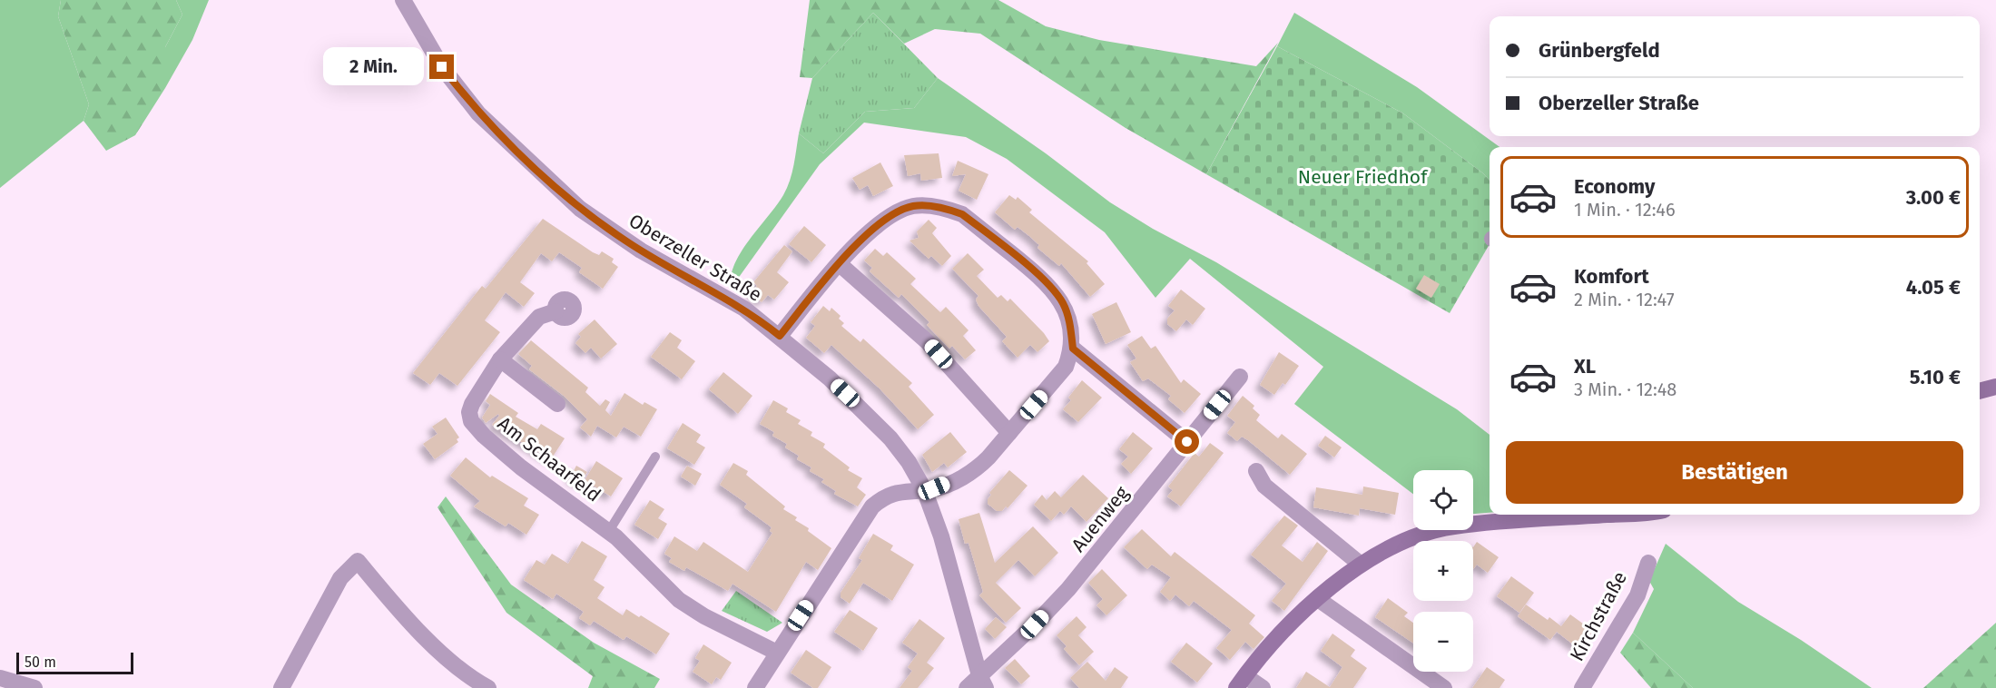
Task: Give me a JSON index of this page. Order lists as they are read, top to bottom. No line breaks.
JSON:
{"streets":{"street":["Oberzeller Straße","Am Schaarfeld","Auenweg","Kirchstraße"]},"crossings":[["Oberzeller Straße","Auenweg"]],"parks":["Neuer Friedhof"],"scale_bar":"50 m","page":{"banner":["Grünbergfeld","Oberzeller Straße"],"bubble":"2 Min.","list":[{"name":"Economy","note":"1 Min. · 12:46","value":"3.00 €"},{"name":"Komfort","note":"2 Min. · 12:47","value":"4.05 €"},{"name":"XL","note":"3 Min. · 12:48","value":"5.10 €"}],"buttons":"Bestätigen","map_buttons":["+","−"],"scale":"50 m"}}
